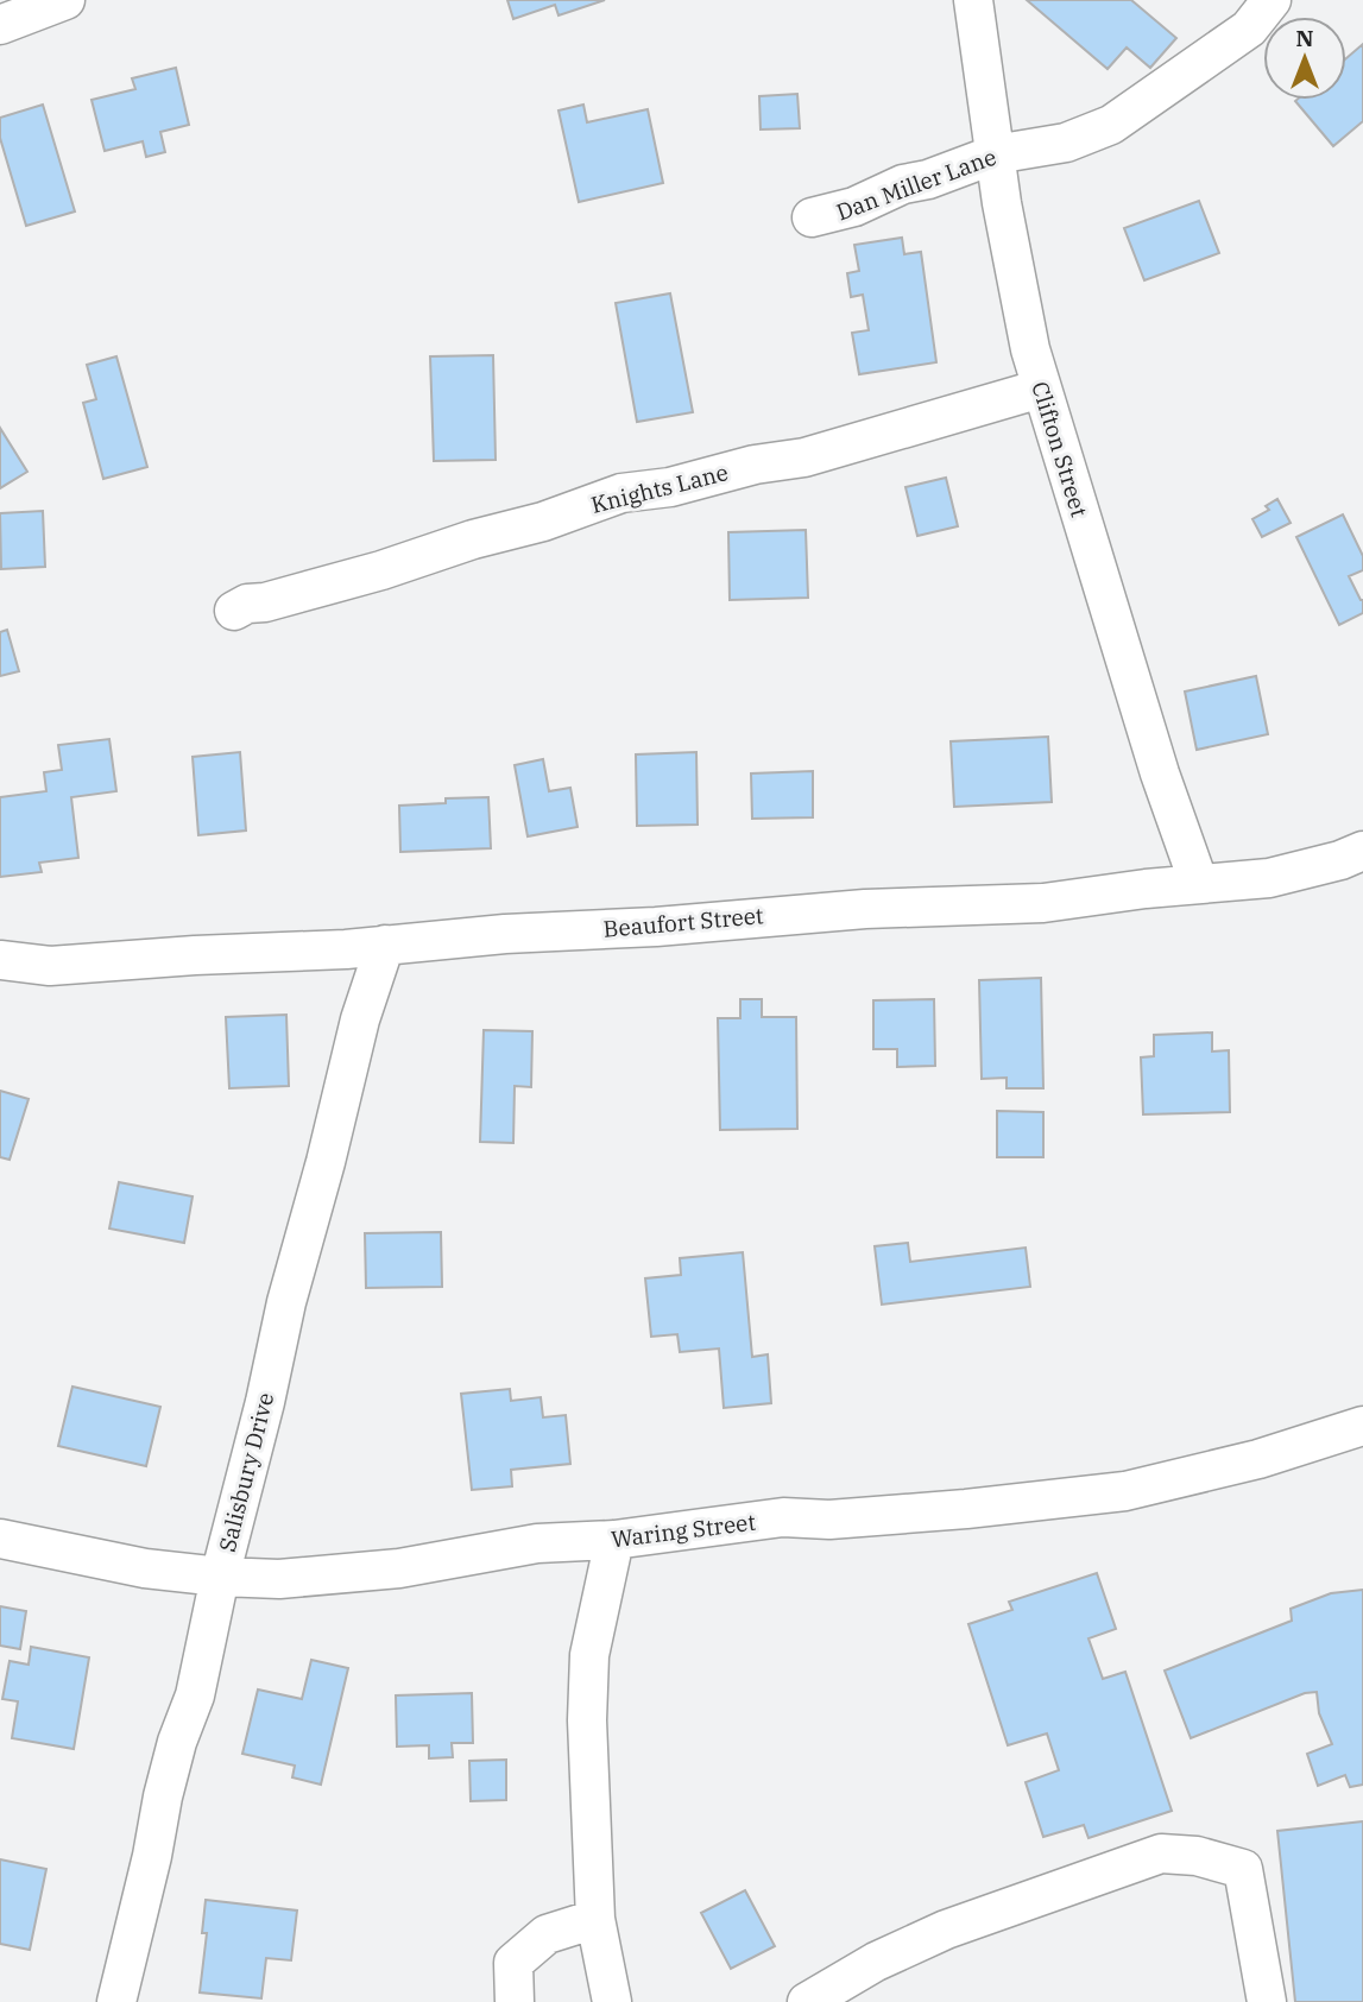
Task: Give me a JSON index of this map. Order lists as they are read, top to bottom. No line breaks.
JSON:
{"streets":{"street":["Dan Miller Lane","Clifton Street","Knights Lane","Beaufort Street","Salisbury Drive","Waring Street"]},"crossings":[["Dan Miller Lane","Clifton Street"],["Clifton Street","Knights Lane"],["Clifton Street","Beaufort Street"],["Beaufort Street","Salisbury Drive"],["Salisbury Drive","Waring Street"]],"north":"top"}
